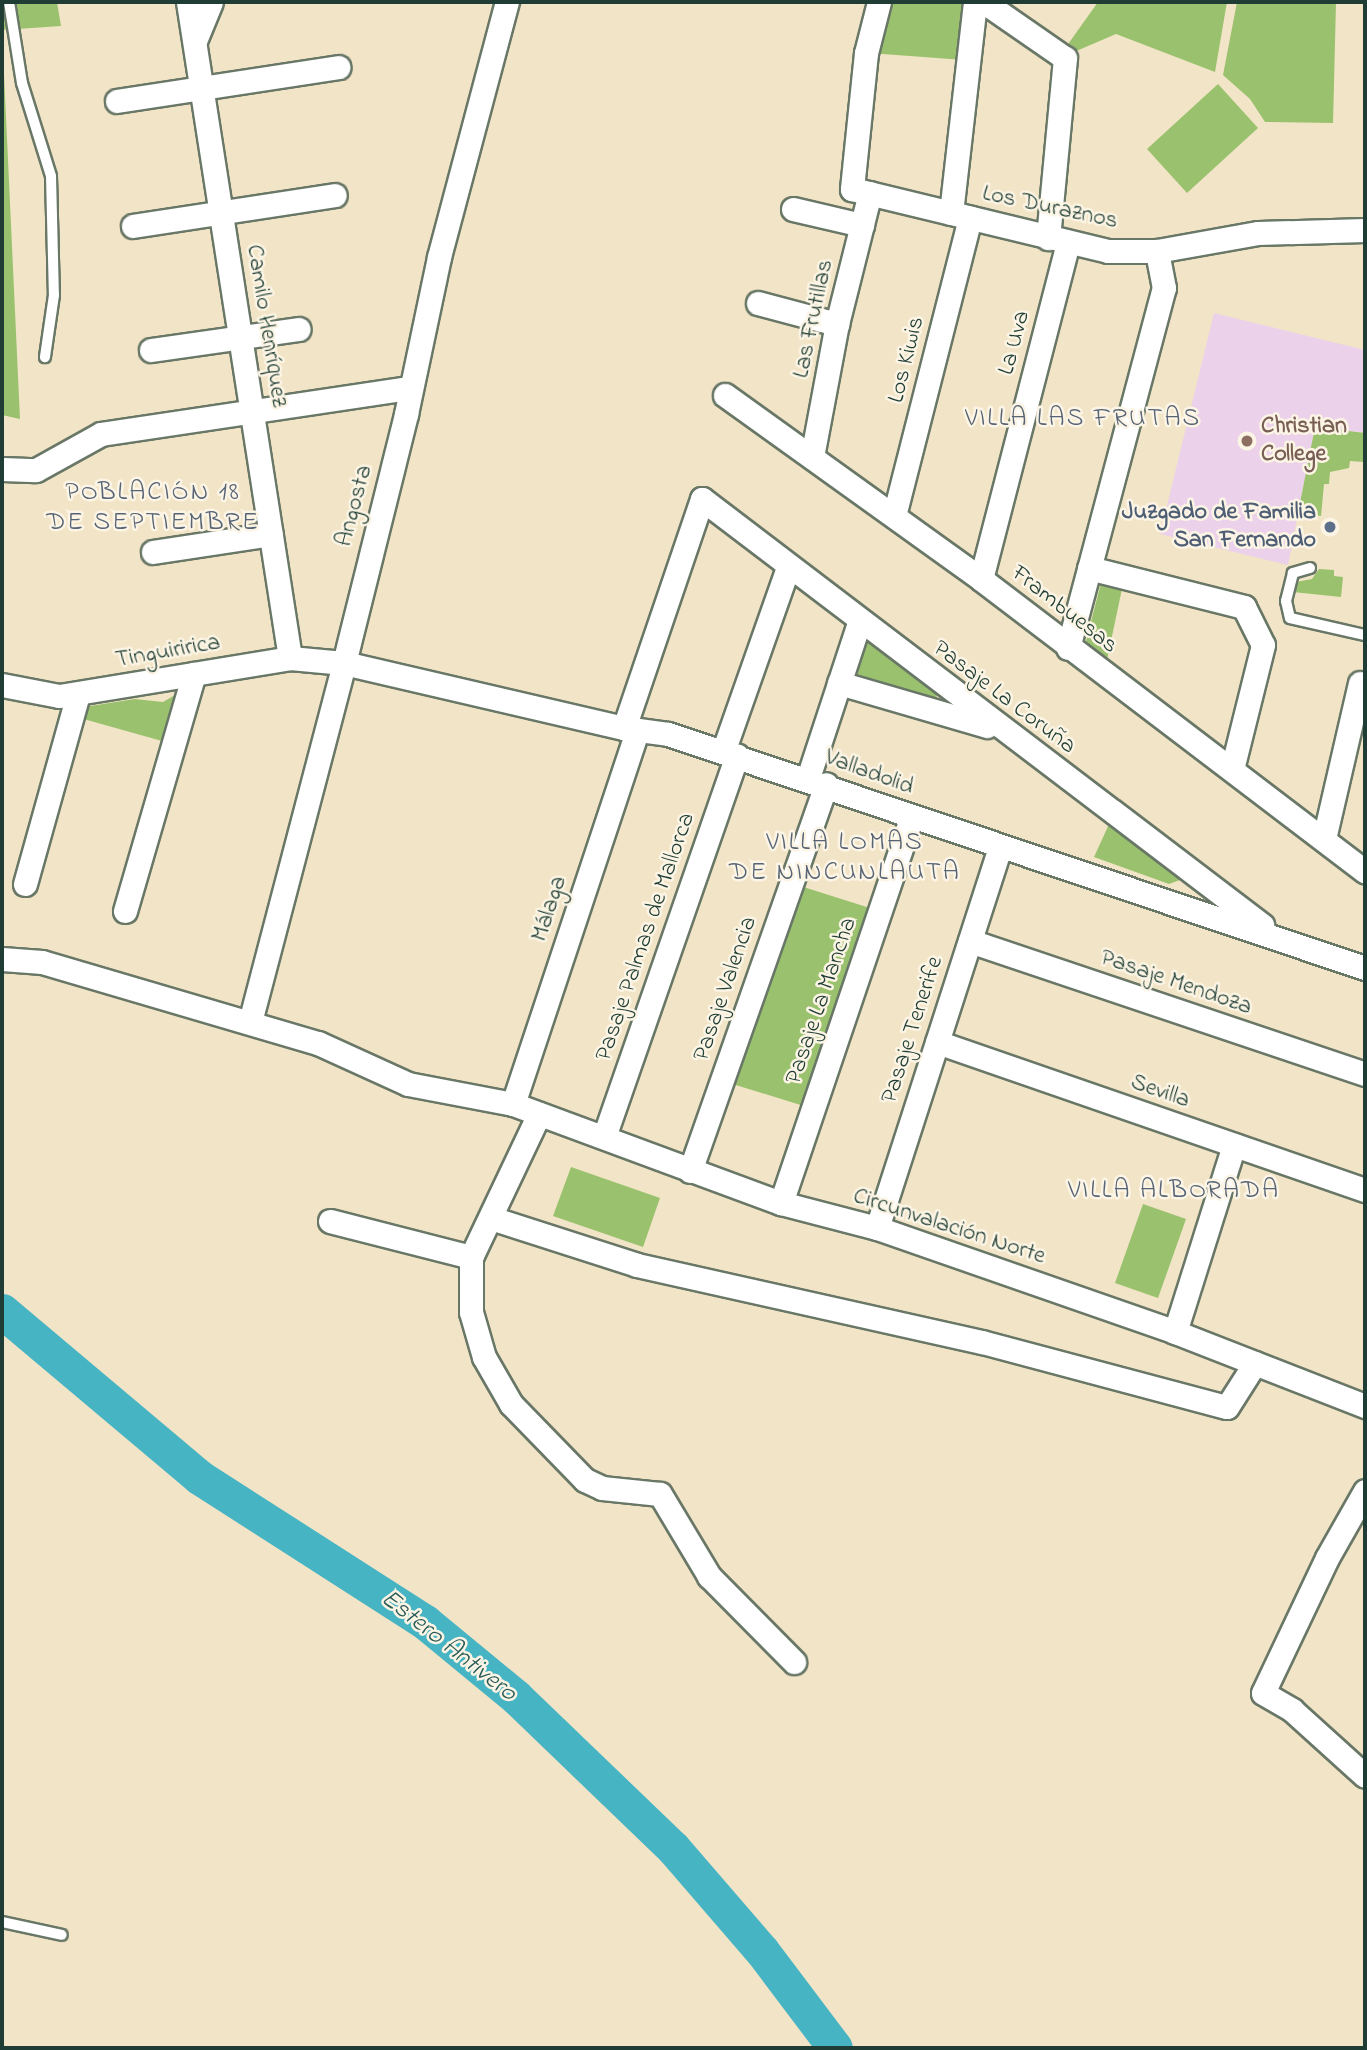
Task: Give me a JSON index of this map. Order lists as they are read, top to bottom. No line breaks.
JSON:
{"streets":{"street":["Los Duraznos","Las Frutillas","Camilo Henríquez","La Uva","Los Kiwis","Angosta","Frambuesas","Tinguiririca","Pasaje La Coruña","Valladolid","Málaga","Pasaje Palmas de Mallorca","Pasaje Mendoza","Pasaje Valencia","Pasaje La Mancha","Pasaje Tenerife","Sevilla","Circunvalación Norte"]},"crossings":[["Los Duraznos","Las Frutillas"],["Los Duraznos","La Uva"],["Los Duraznos","Los Kiwis"],["Las Frutillas","Frambuesas"],["Camilo Henríquez","Tinguiririca"],["La Uva","Frambuesas"],["Los Kiwis","Frambuesas"],["Angosta","Tinguiririca"],["Angosta","Valladolid"],["Angosta","Circunvalación Norte"],["Tinguiririca","Valladolid"],["Pasaje La Coruña","Valladolid"],["Pasaje La Coruña","Málaga"],["Pasaje La Coruña","Pasaje Palmas de Mallorca"],["Pasaje La Coruña","Pasaje Valencia"],["Valladolid","Málaga"],["Valladolid","Pasaje Palmas de Mallorca"],["Valladolid","Pasaje Valencia"],["Valladolid","Pasaje La Mancha"],["Valladolid","Pasaje Tenerife"],["Málaga","Circunvalación Norte"],["Pasaje Palmas de Mallorca","Circunvalación Norte"],["Pasaje Mendoza","Pasaje Tenerife"],["Pasaje Valencia","Circunvalación Norte"],["Pasaje La Mancha","Circunvalación Norte"],["Pasaje Tenerife","Sevilla"],["Pasaje Tenerife","Circunvalación Norte"]],"districts":["VILLA LAS FRUTAS","POBLACIÓN 18 DE SEPTIEMBRE","VILLA LOMAS DE NINCUNLAUTA","VILLA ALBORADA"],"water":["Estero Antivero"],"places":["Christian College","Juzgado de Familia San Fernando"]}
